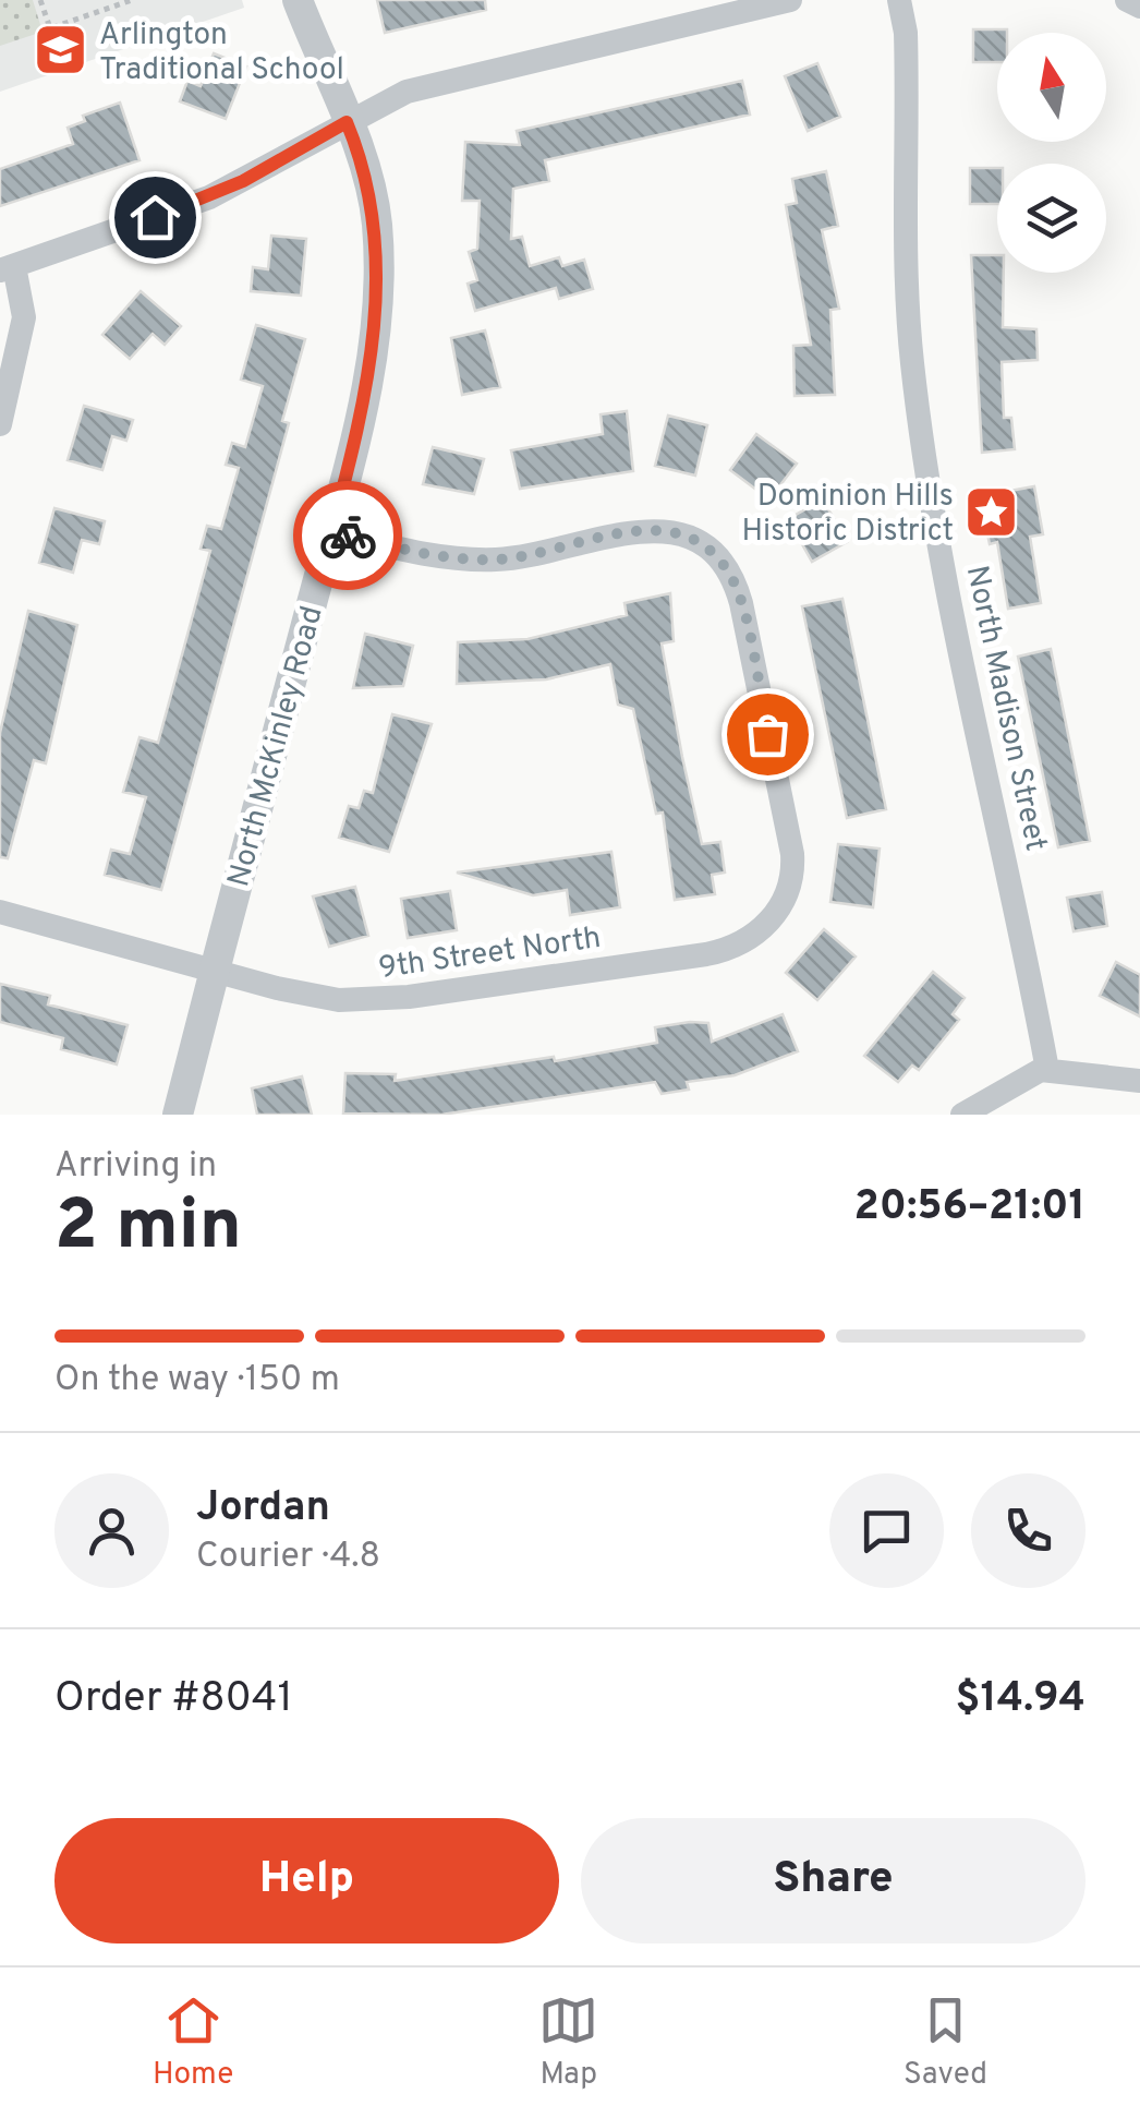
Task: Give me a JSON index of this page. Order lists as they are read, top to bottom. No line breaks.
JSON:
{"streets":{"street":["North Madison Street","North McKinley Road","9th Street North"]},"crossings":[["North McKinley Road","9th Street North"]],"places":{"school or university":["Arlington Traditional School"],"place":["Dominion Hills Historic District"]},"north":"top","page":{"heading":["2 min","Arriving in","20:56–21:01"],"panel":["Jordan","Courier · 4.8","Order #8041","$14.94"],"bar":"On the way · 150 m","buttons":["Help","Share"],"tabs":["Home","Map","Saved"]}}
